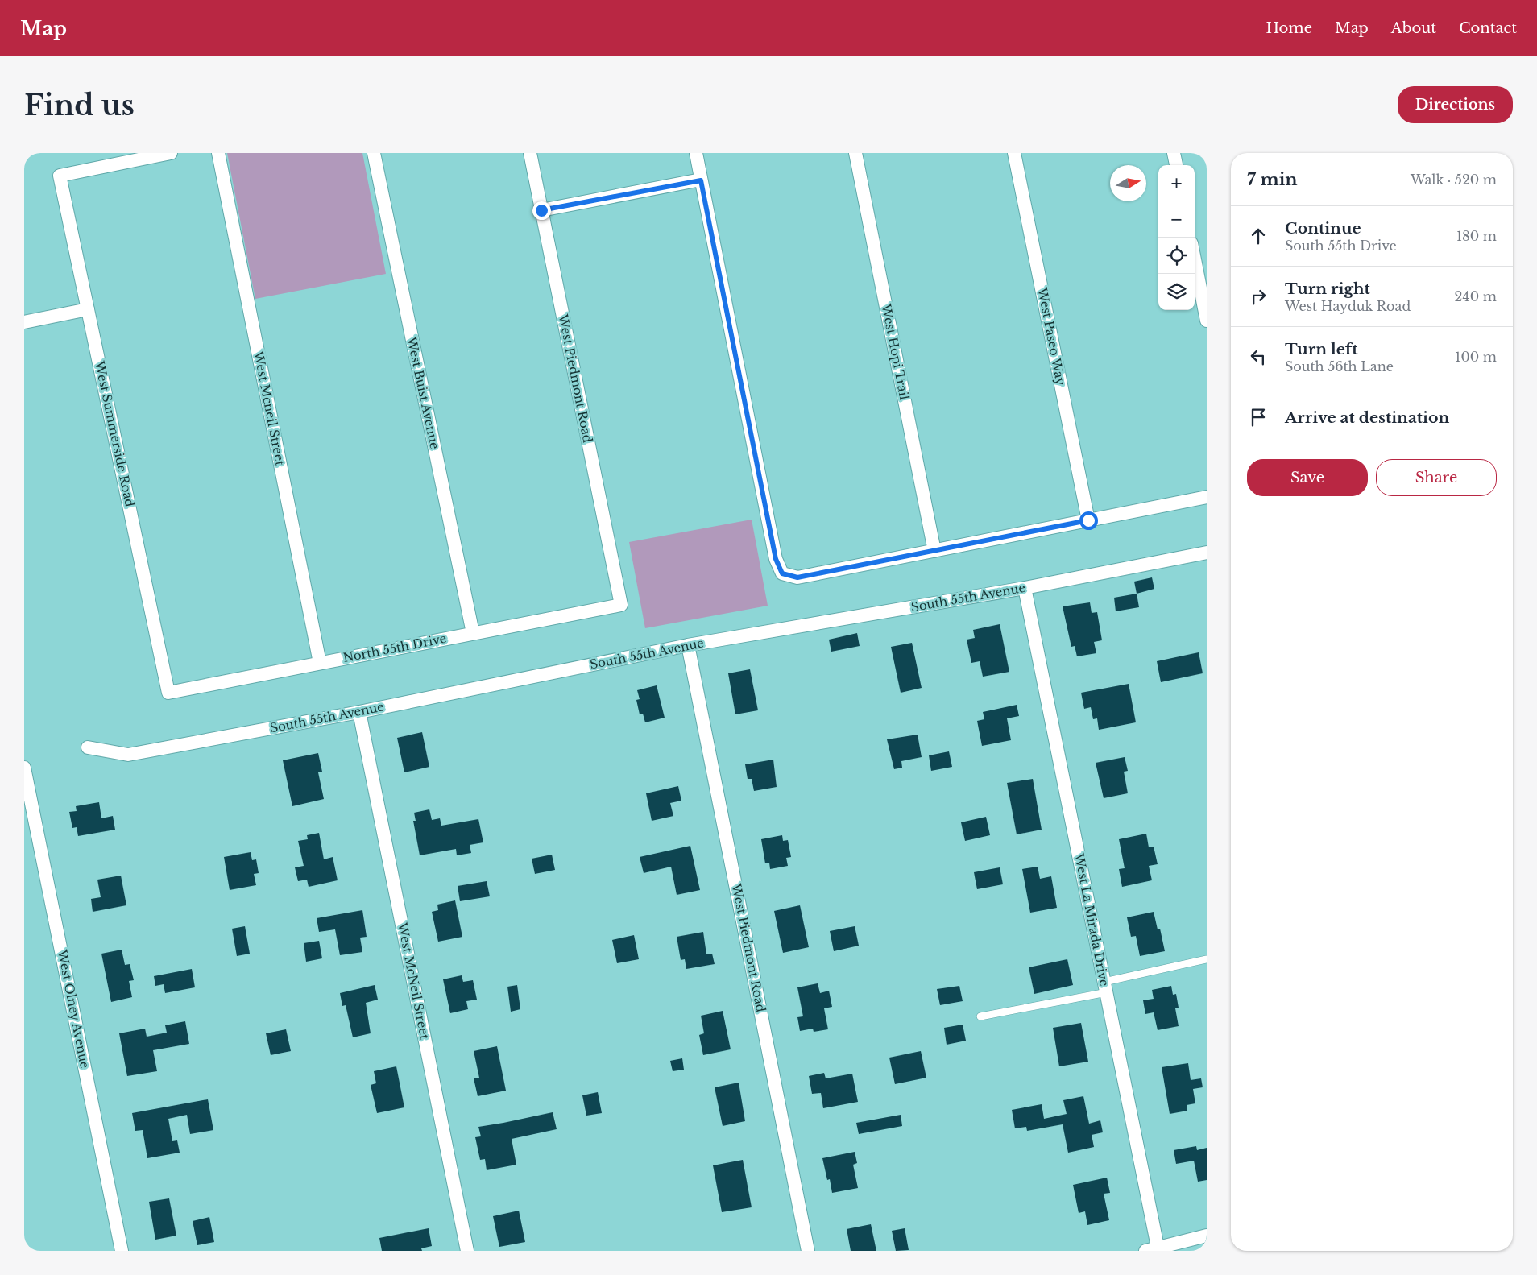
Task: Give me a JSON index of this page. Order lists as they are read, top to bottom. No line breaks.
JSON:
{"streets":{"street":["West Paseo Way","West Hopi Trail","West Piedmont Road","West Buist Avenue","West Mcneil Street","West Summerside Road","South 55th Avenue","North 55th Drive","West La Mirada Drive","West McNeil Street","West Olney Avenue"]},"crossings":[["West Piedmont Road","South 55th Avenue"],["West Piedmont Road","North 55th Drive"],["West Buist Avenue","North 55th Drive"],["West Mcneil Street","North 55th Drive"],["West Summerside Road","North 55th Drive"],["South 55th Avenue","West La Mirada Drive"],["South 55th Avenue","West McNeil Street"]],"north":"right","page":{"header":"Map","nav":["Home","Map","About","Contact"],"buttons":["Directions",["Save","Share"]],"title":"Find us","heading":["7 min","Walk · 520 m"],"map_buttons":["+","−"],"list":[["Continue","South 55th Drive","180 m"],["Turn right","West Hayduk Road","240 m"],["Turn left","South 56th Lane","100 m"],"Arrive at destination"]}}
